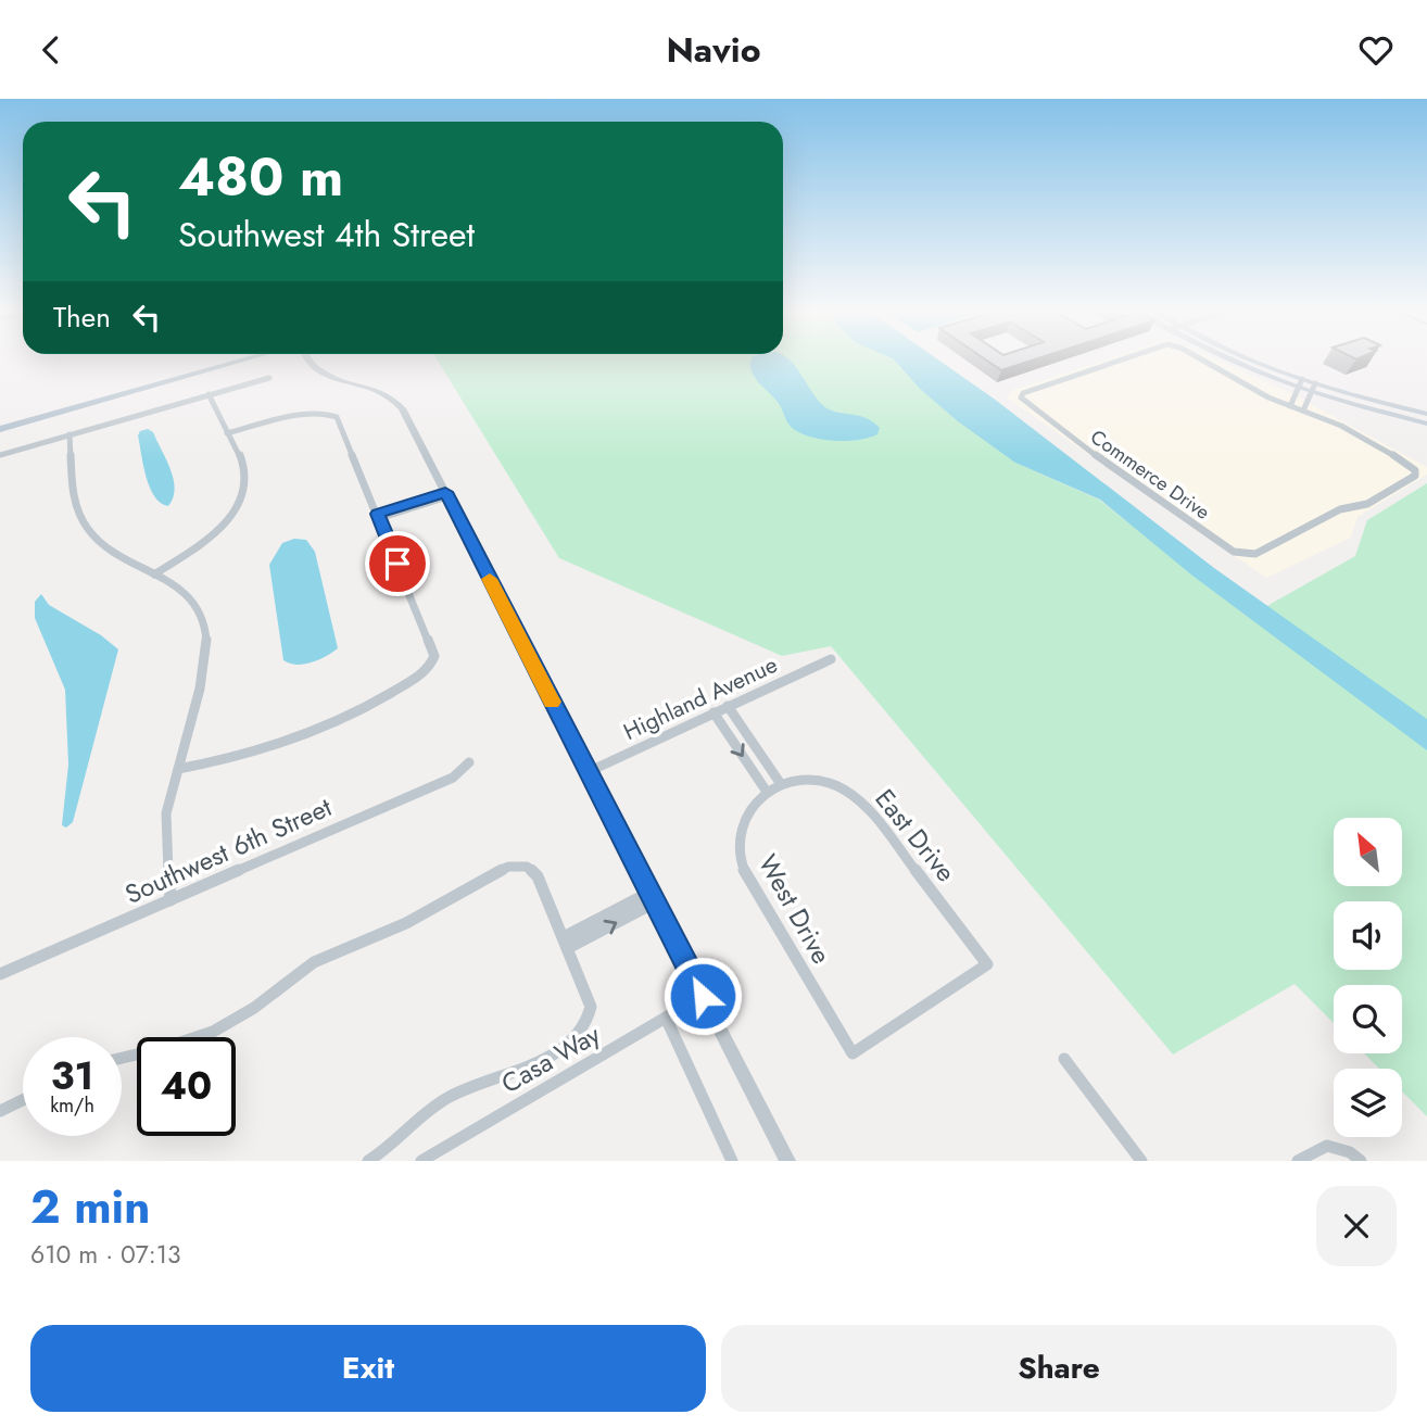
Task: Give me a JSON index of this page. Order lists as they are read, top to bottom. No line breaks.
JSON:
{"streets":{"street":["Commerce Drive","Highland Avenue","East Drive","Southwest 6th Street","West Drive","Casa Way"]},"crossings":[["East Drive","West Drive"]],"north":"top left","page":{"header":"Navio","turn":["480 m","Southwest 4th Street"],"then":"Then","speed":"31 km/h","limit":"40","heading":["2 min","610 m · 07:13"],"buttons":["Exit","Share"]}}
